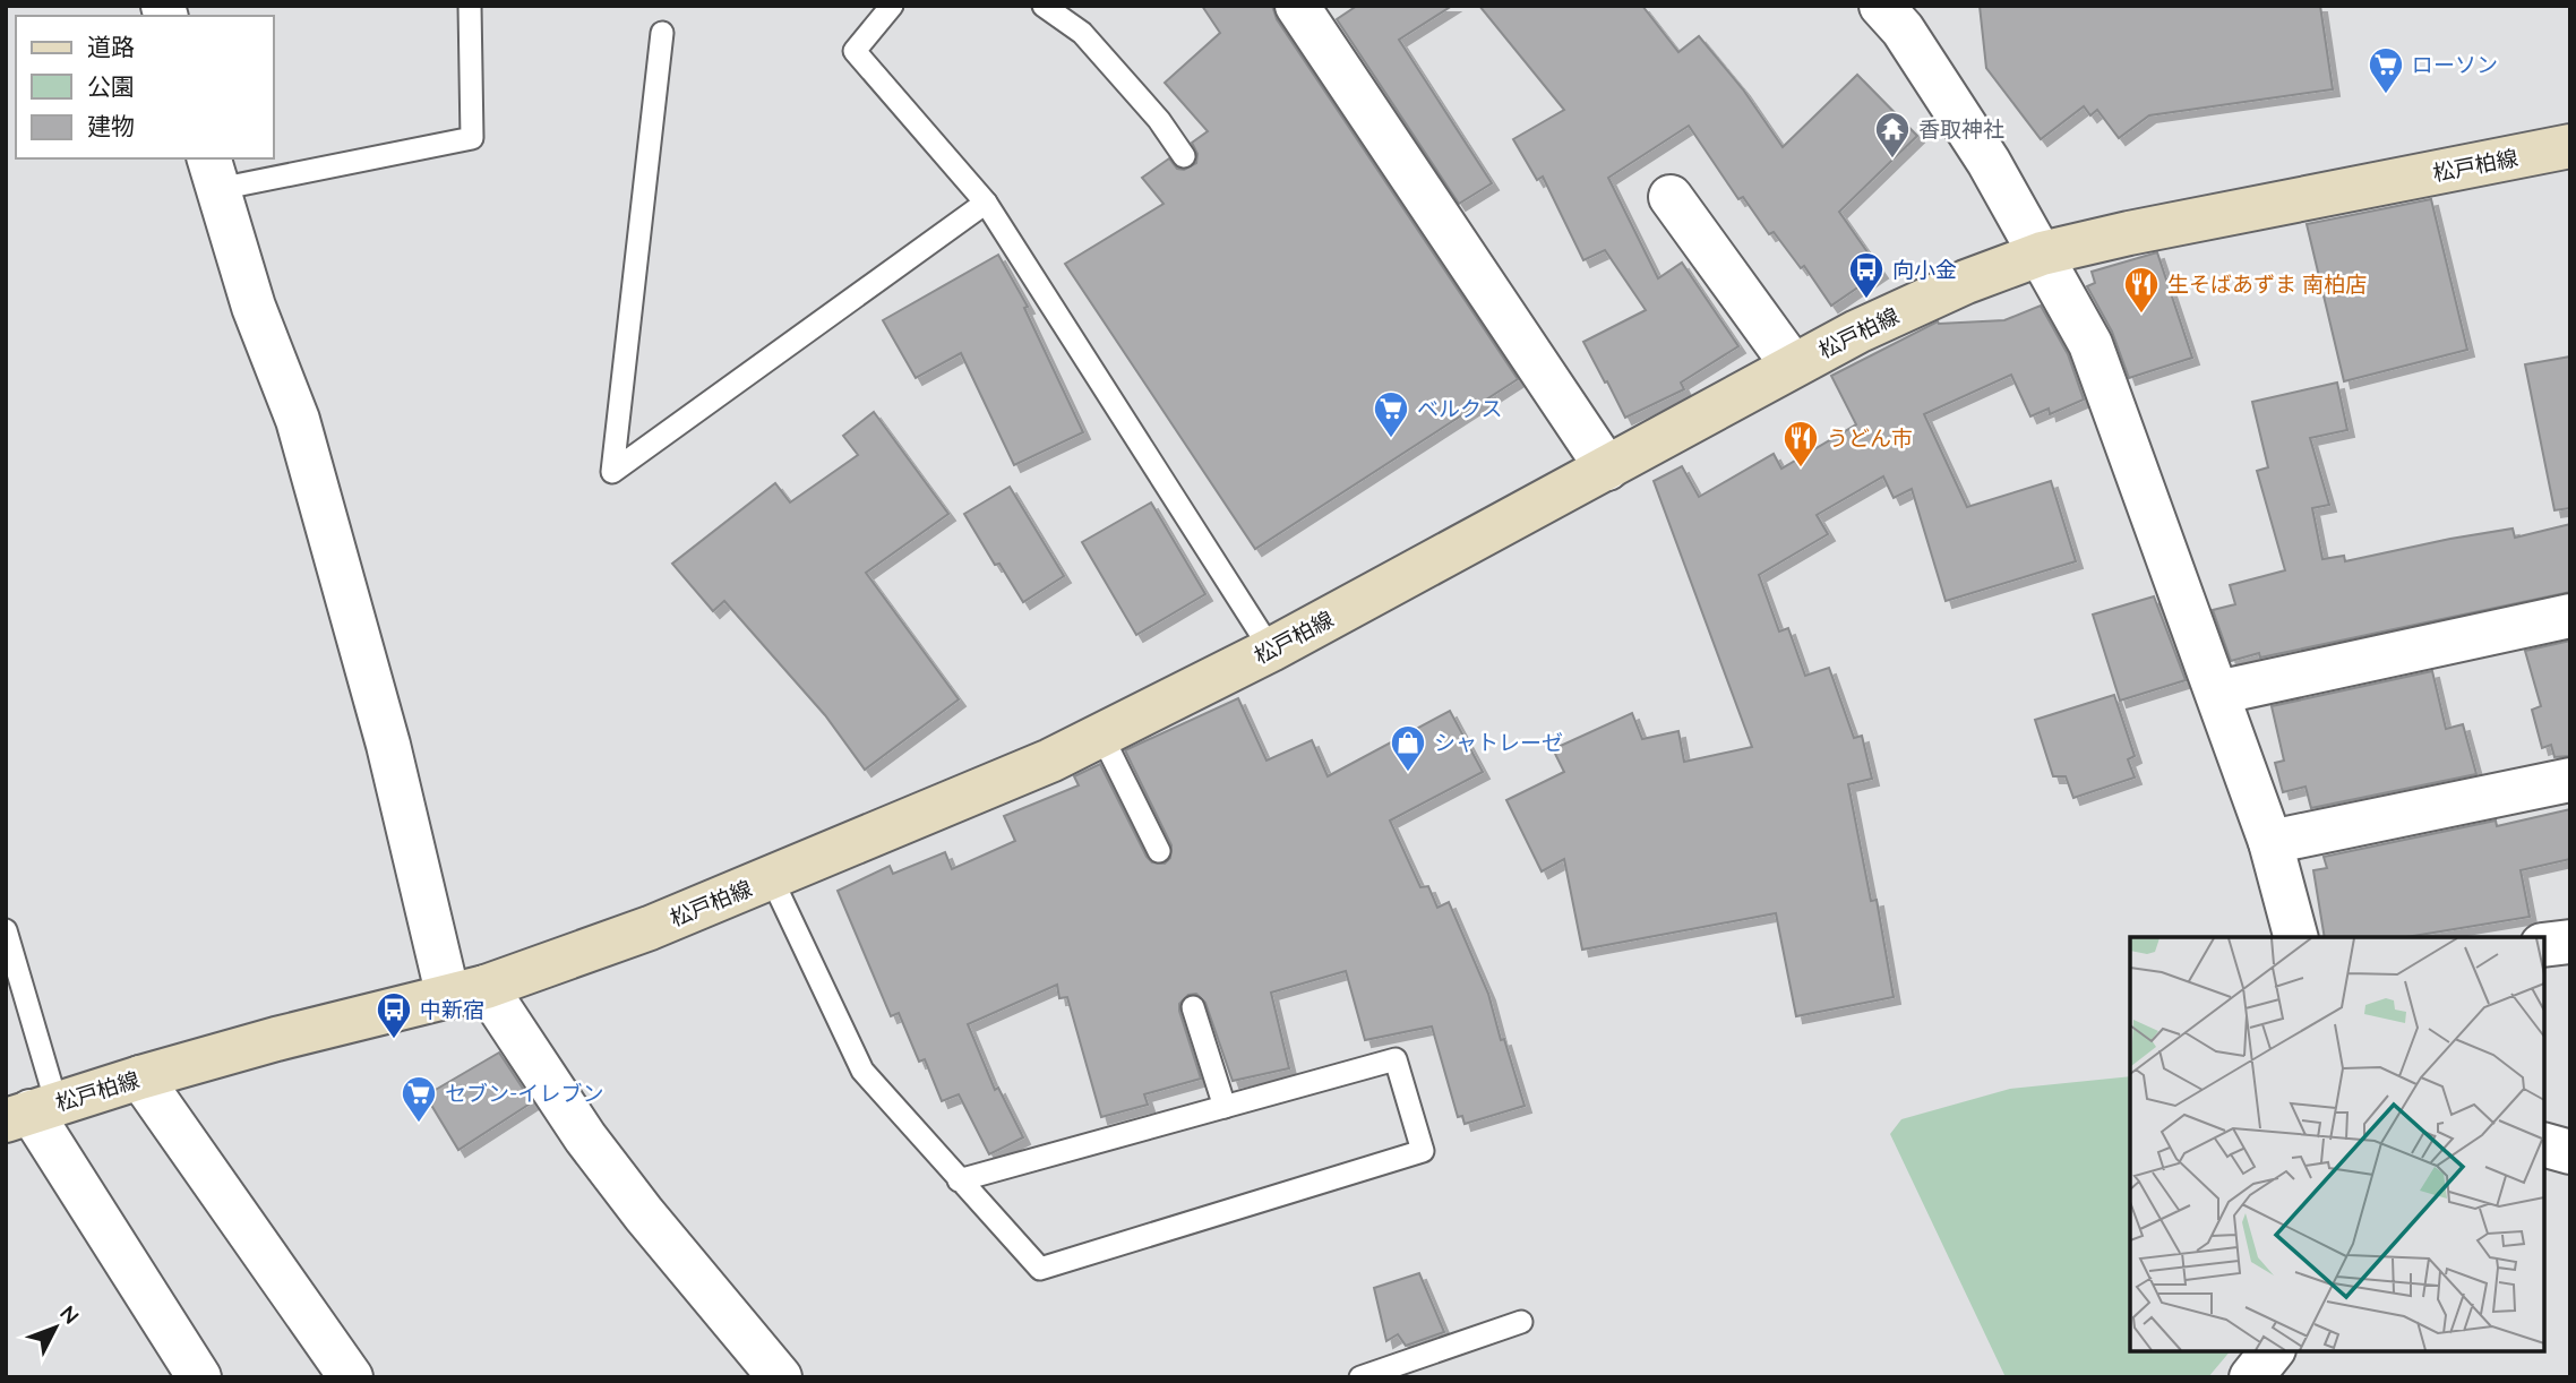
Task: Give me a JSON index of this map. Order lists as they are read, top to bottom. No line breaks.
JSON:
{"streets":{"main road":["松戸柏線"]},"places":{"supermarket":["ローソン","ベルクス","セブン-イレブン"],"temple":["香取神社"],"bus stop":["向小金","中新宿"],"restaurant":["生そばあずま 南柏店","うどん市"],"shop":["シャトレーゼ"]},"legend":["道路","公園","建物"],"north":"top right"}
